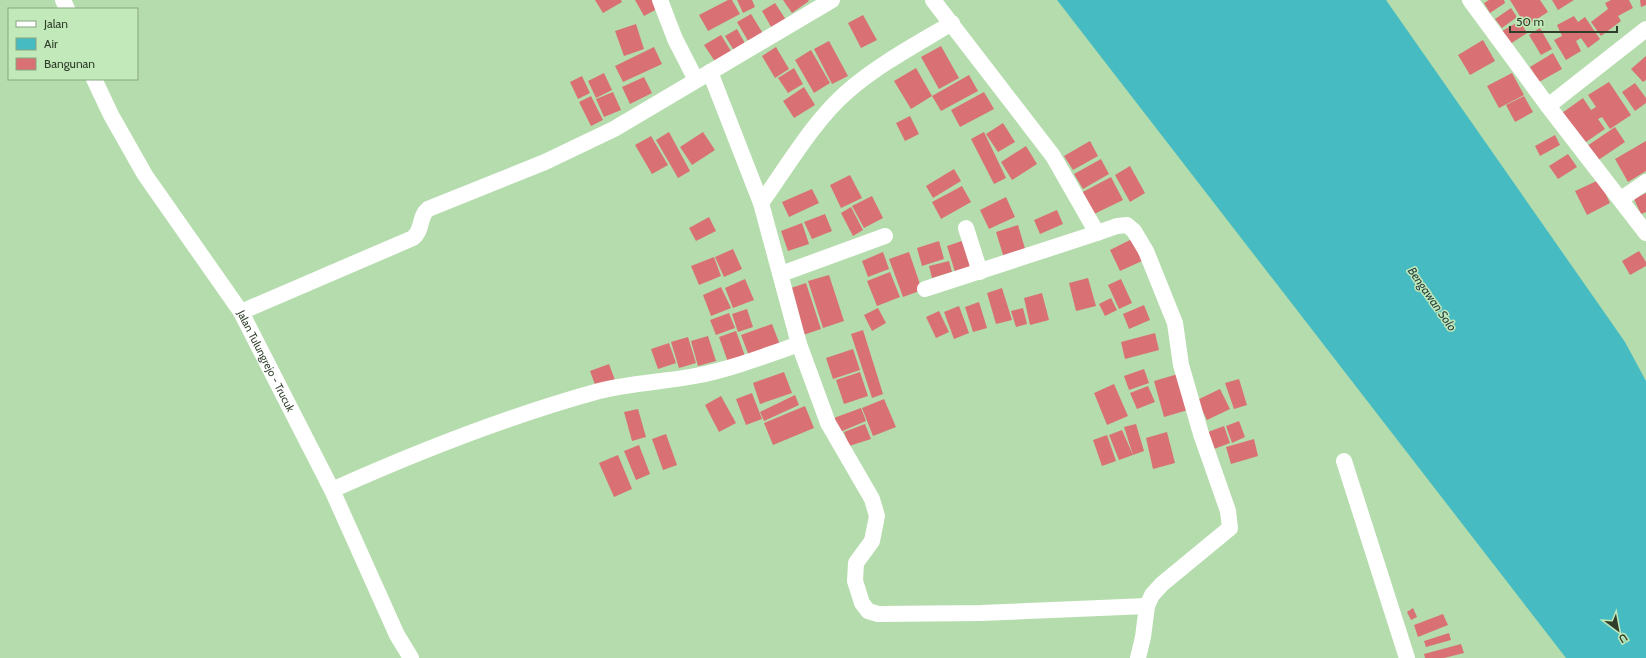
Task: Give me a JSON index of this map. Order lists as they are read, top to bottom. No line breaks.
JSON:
{"streets":{"street":["Jalan Tulungrejo - Trucuk"]},"water":["Bengawan Solo"],"legend":["Jalan","Air","Bangunan"],"scale_bar":"50 m","north":"bottom right"}
